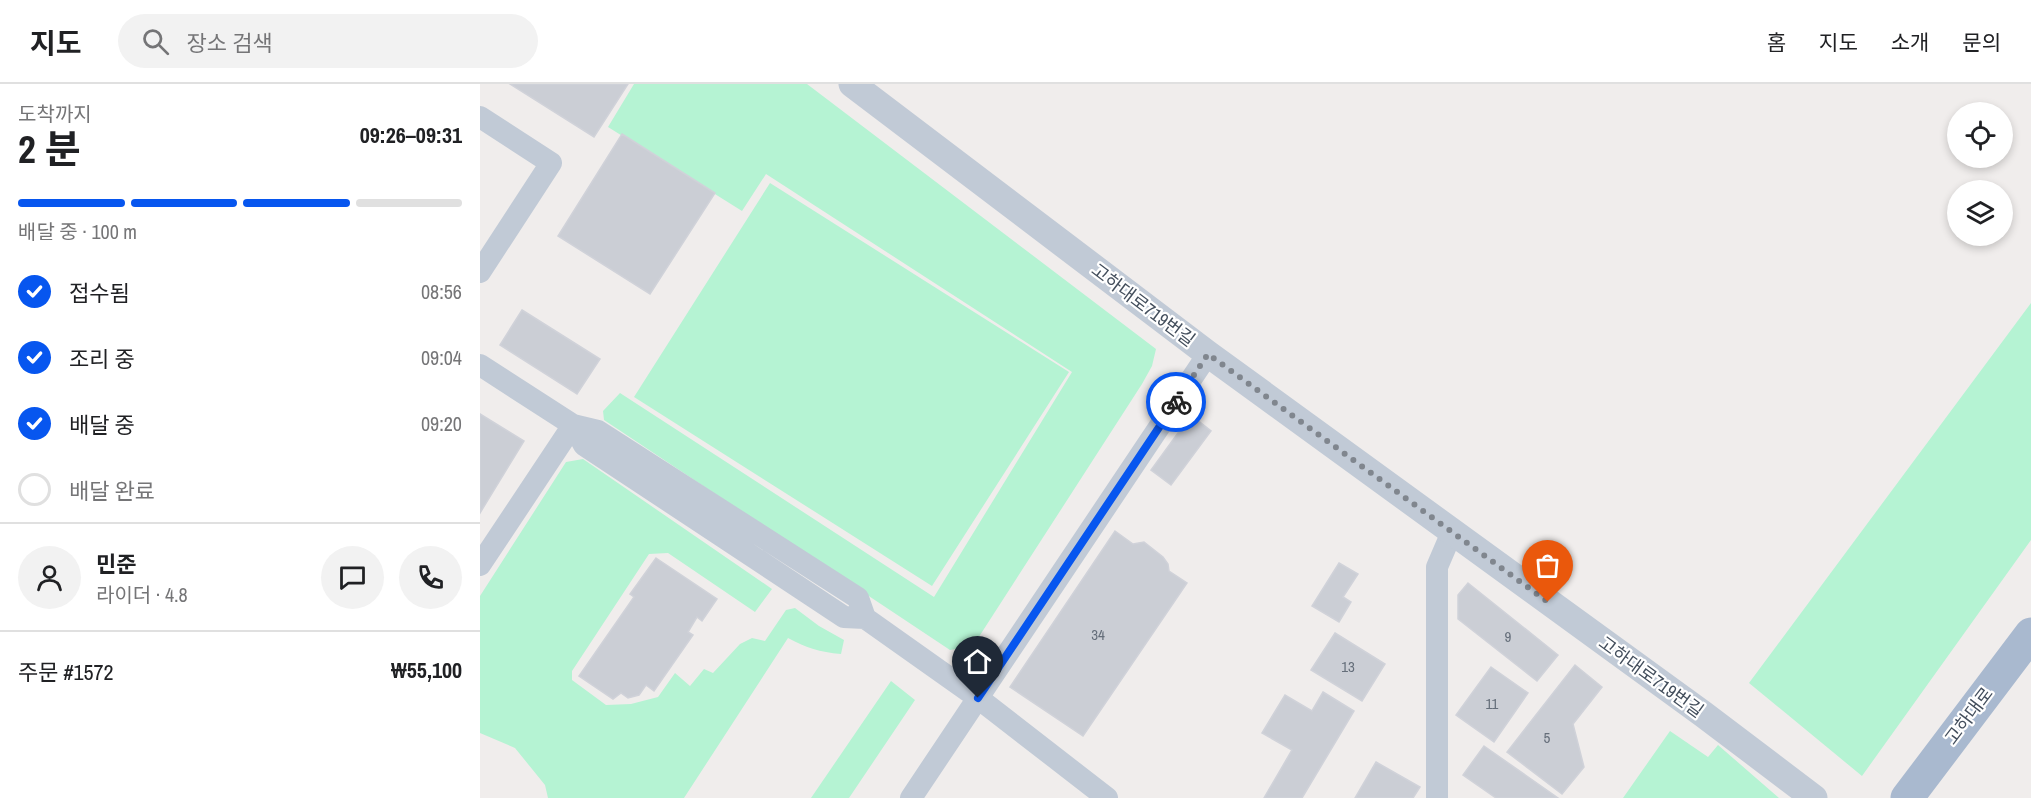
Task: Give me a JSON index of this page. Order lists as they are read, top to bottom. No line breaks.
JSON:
{"streets":{"main road":["고하대로"],"street":["고하대로719번길"]},"house_numbers":["34","9","13","11","5"],"page":{"header":"지도","search":"장소 검색","nav":["홈","지도","소개","문의"],"heading":["2 분","도착까지","09:26–09:31"],"panel":["민준","라이더 · 4.8","주문 #1572","₩55,100"],"bar":"배달 중 · 100 m","list":[["접수됨","08:56"],["조리 중","09:04"],["배달 중","09:20"],"배달 완료"]}}
